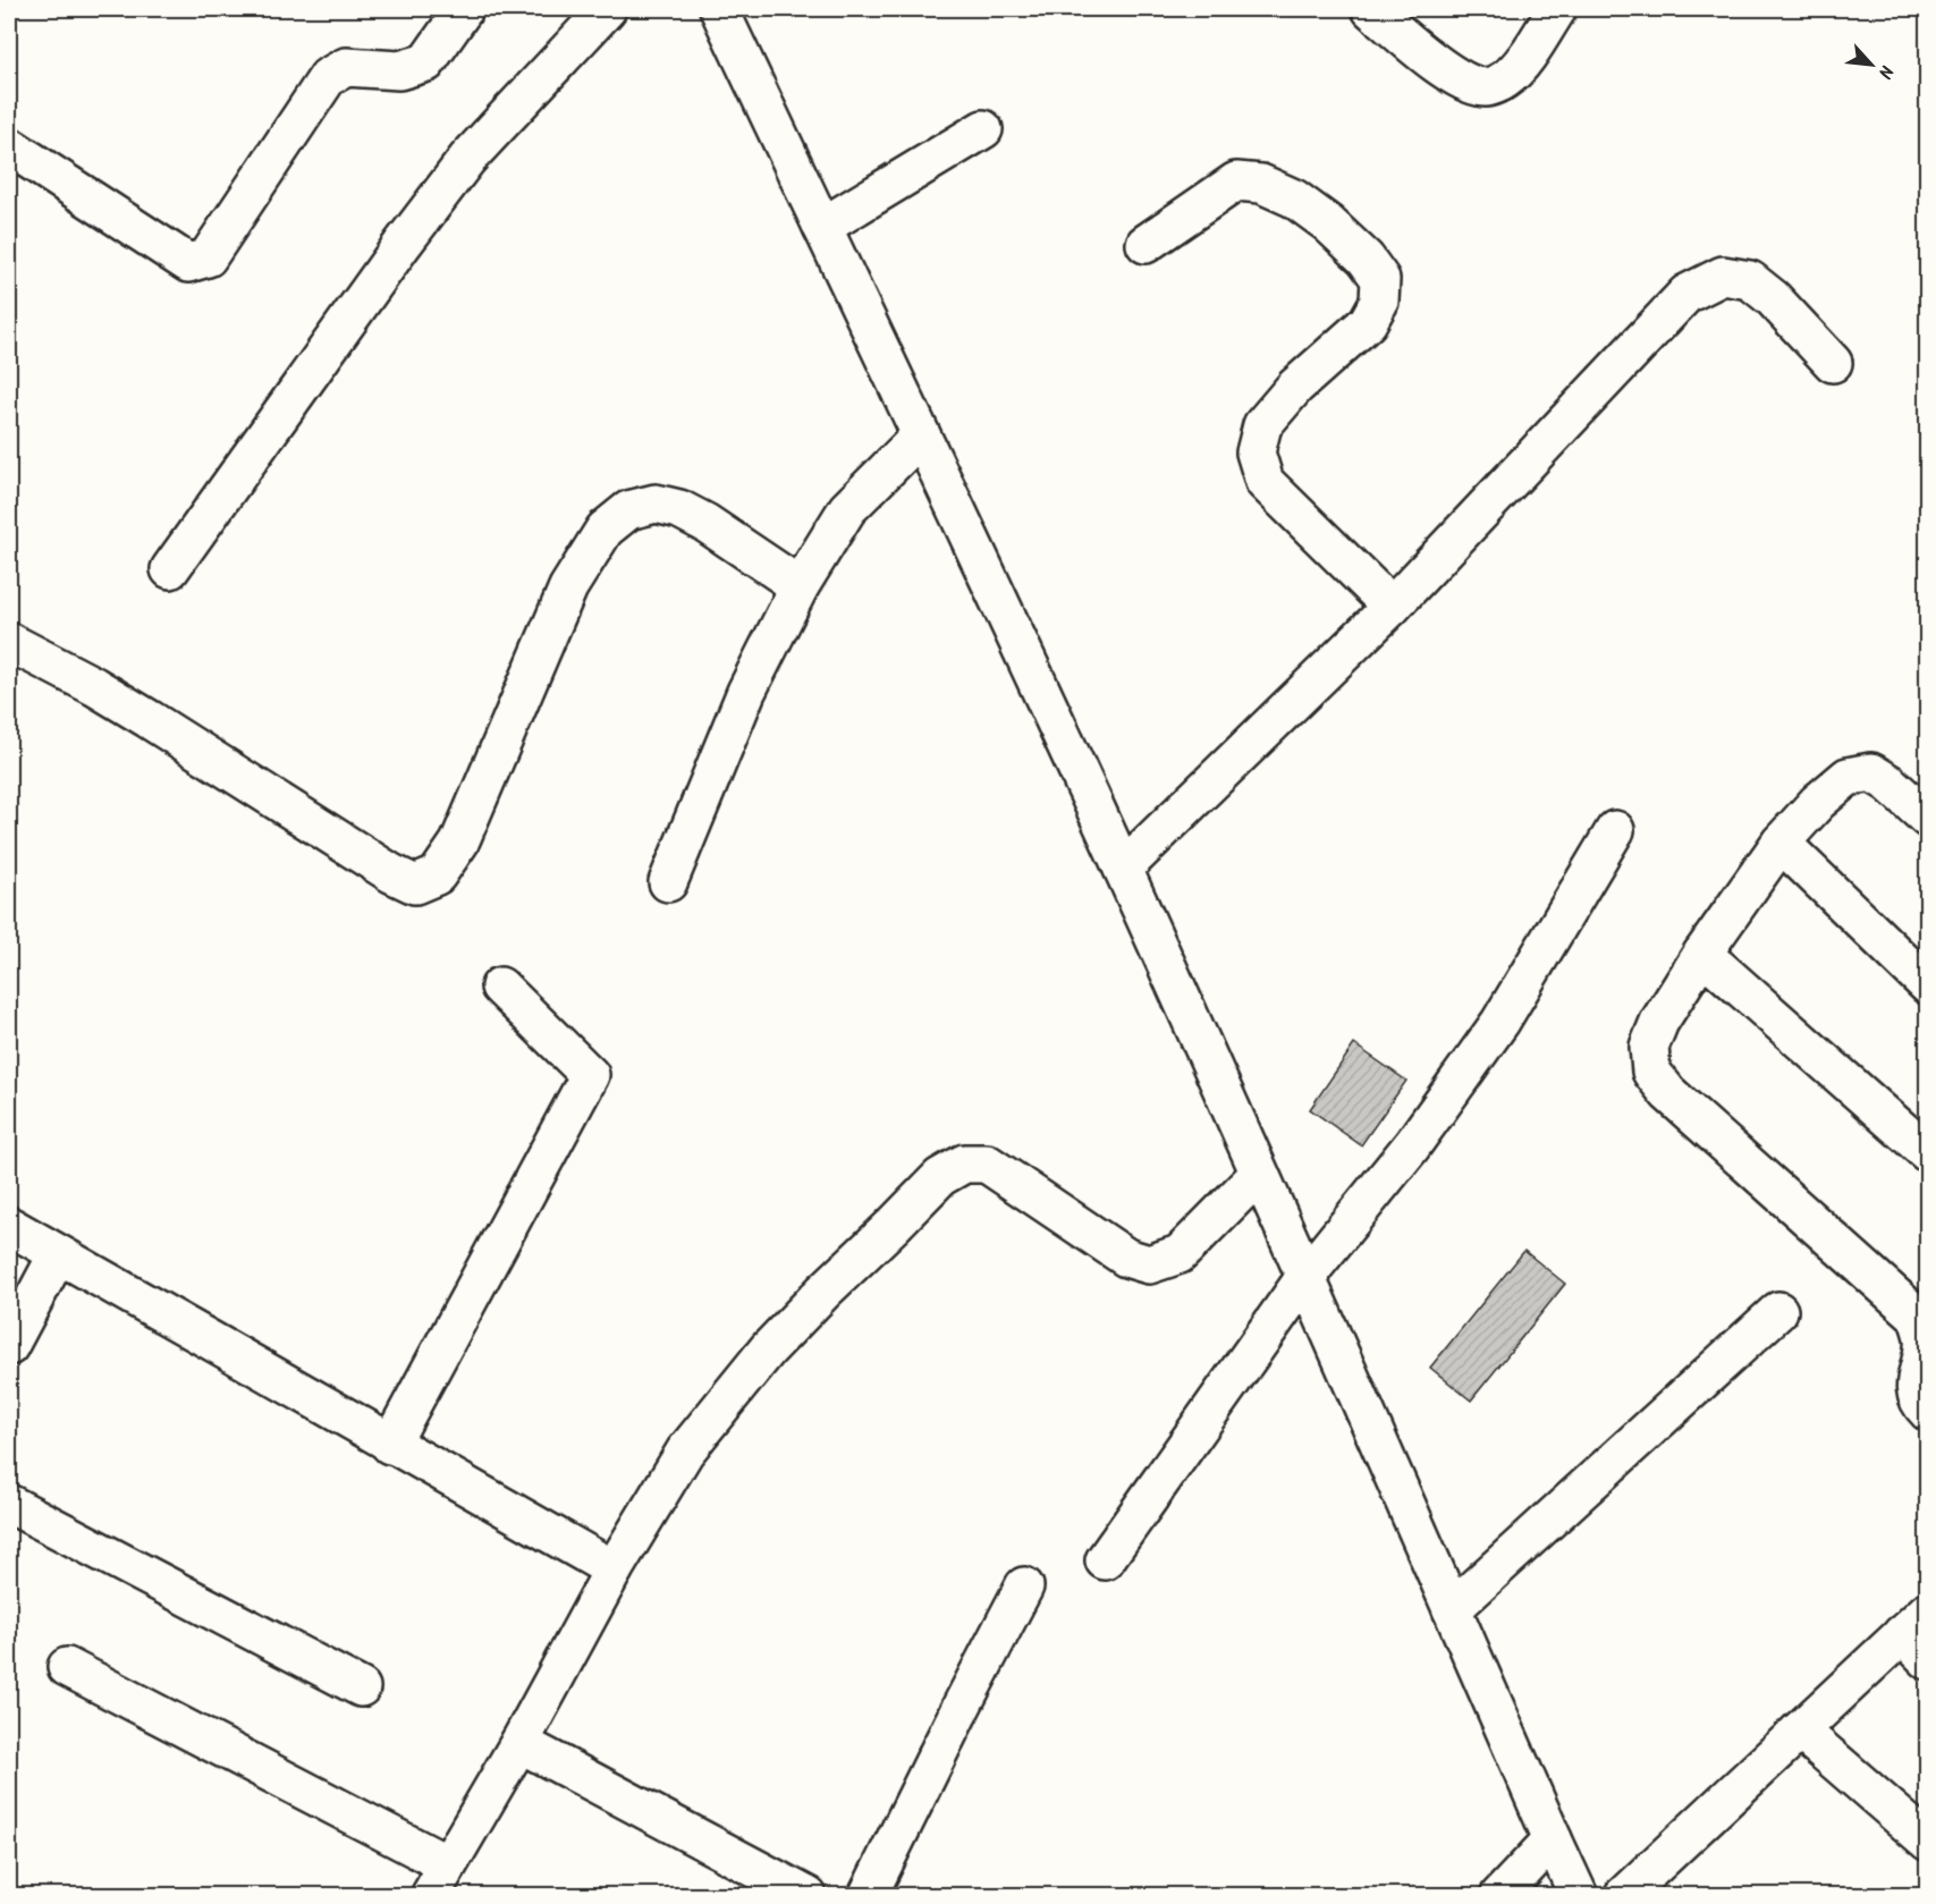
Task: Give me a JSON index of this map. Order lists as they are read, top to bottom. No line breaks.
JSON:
{"north":"bottom right"}
